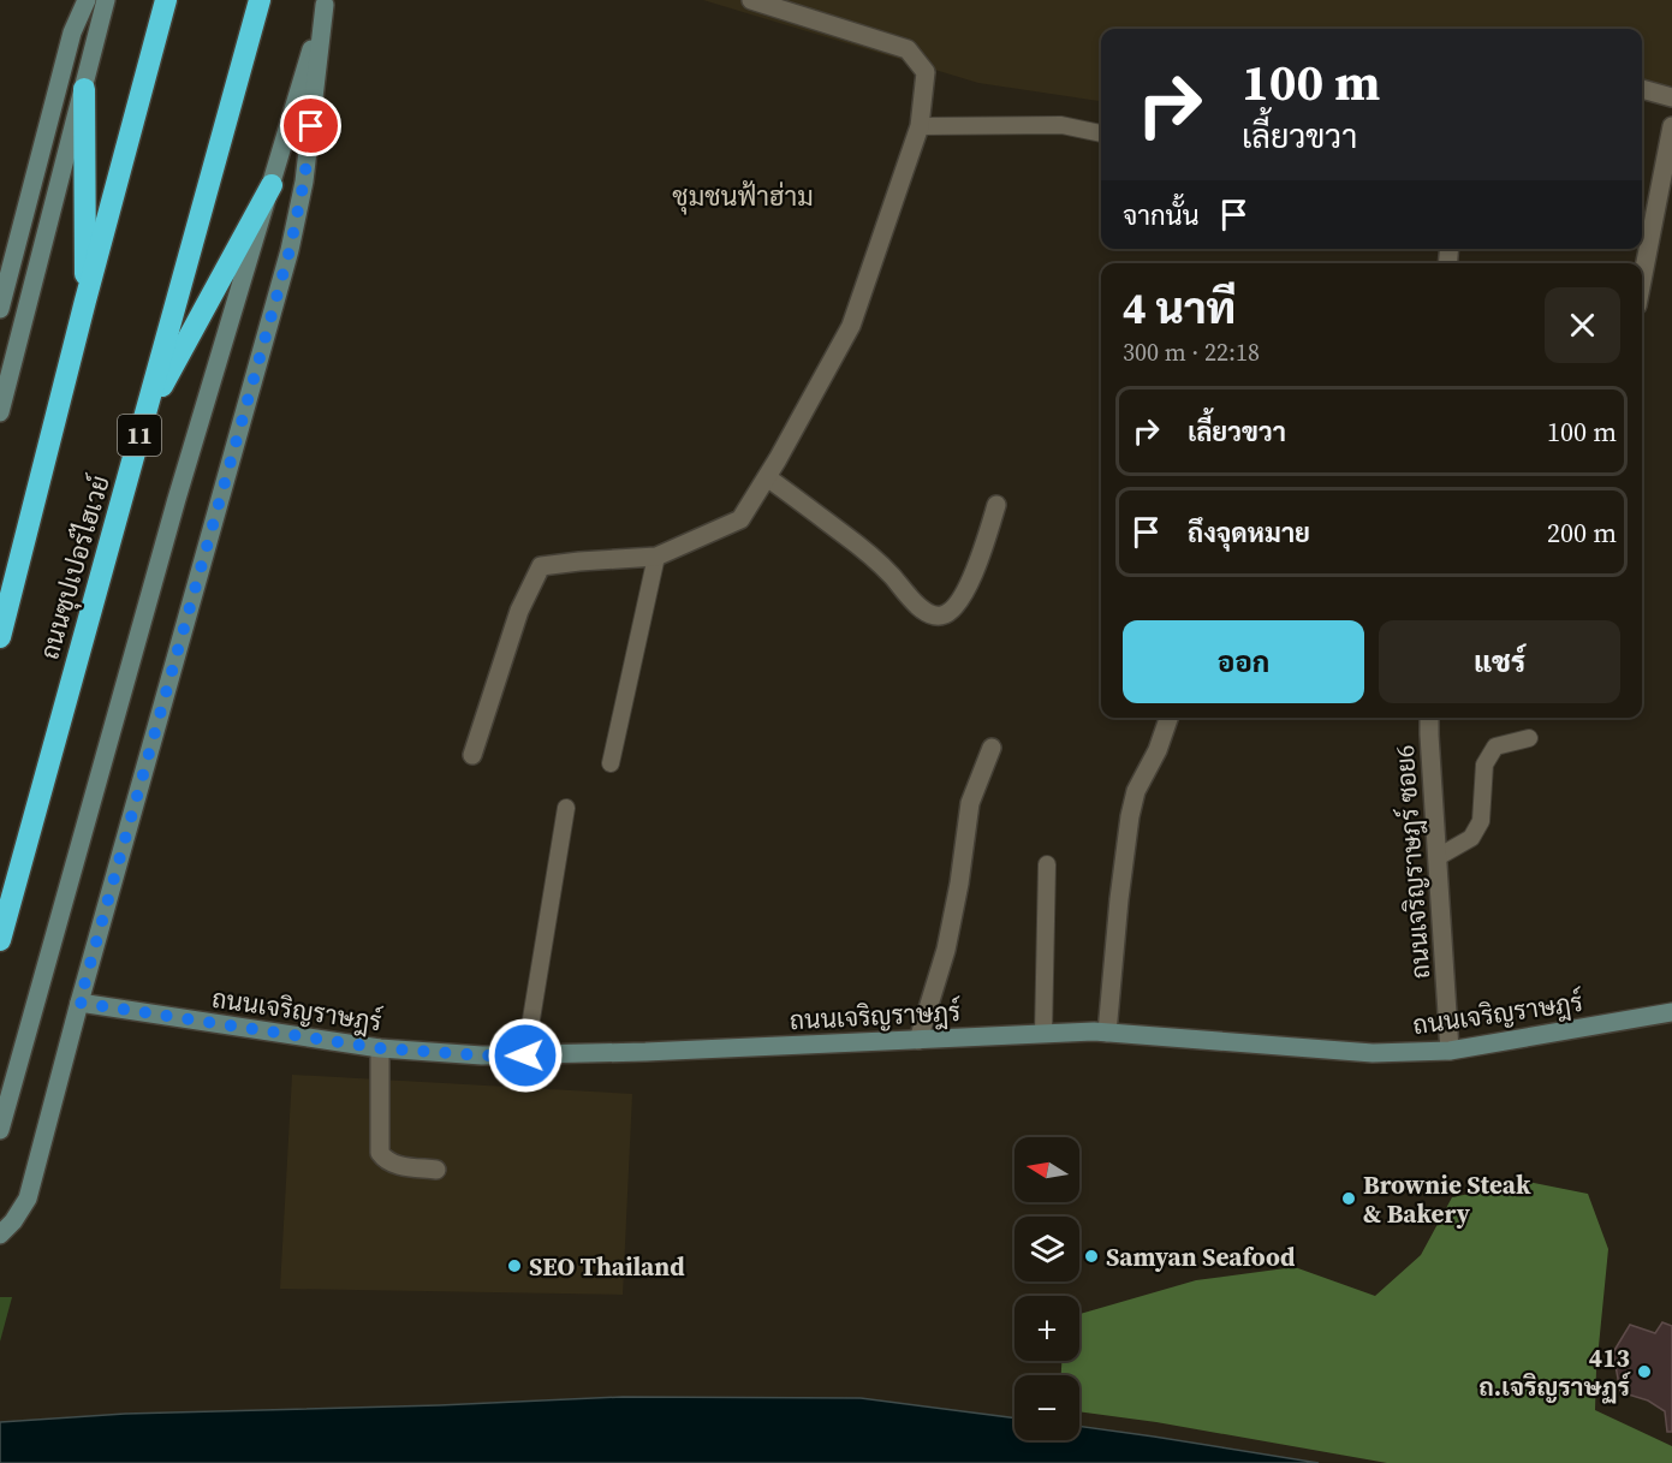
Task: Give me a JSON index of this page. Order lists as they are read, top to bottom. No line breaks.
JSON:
{"streets":{"highway":["11","ถนนซุปเปอร์ไฮเวย์"],"main road":["ถนนเจริญราษฎร์"],"street":["ถนนเจริญราษฎร์ ซอย6"]},"crossings":[["ถนนเจริญราษฎร์ ซอย6","ถนนเจริญราษฎร์"]],"districts":["ชุมชนฟ้าฮ่าม"],"places":["Brownie Steak & Bakery","Samyan Seafood","SEO Thailand","413 ถ.เจริญราษฏร์"],"north":"left","page":{"turn":["100 m","เลี้ยวขวา"],"then":"จากนั้น","heading":["4 นาที","300 m · 22:18"],"list":[{"name":"เลี้ยวขวา","value":"100 m"},{"name":"ถึงจุดหมาย","value":"200 m"}],"buttons":["ออก","แชร์"],"map_buttons":["+","−"]}}
